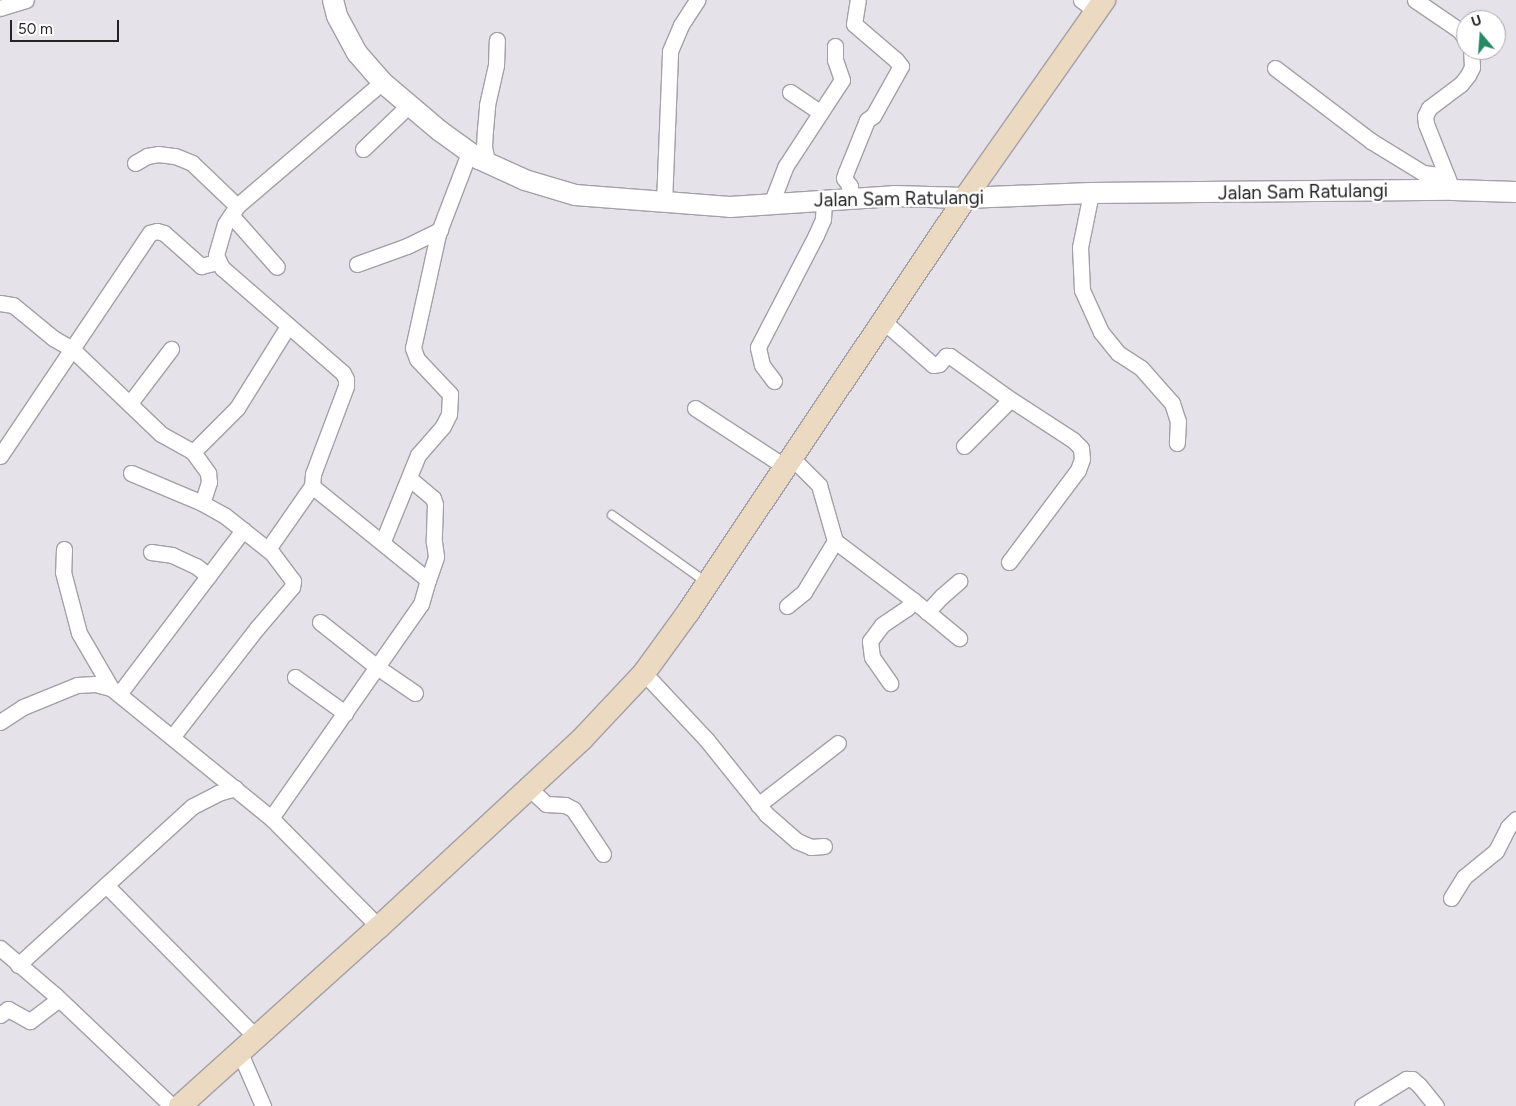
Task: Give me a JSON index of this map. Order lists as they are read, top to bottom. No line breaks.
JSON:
{"streets":{"street":["Jalan Sam Ratulangi"]},"scale_bar":"50 m","north":"top"}
